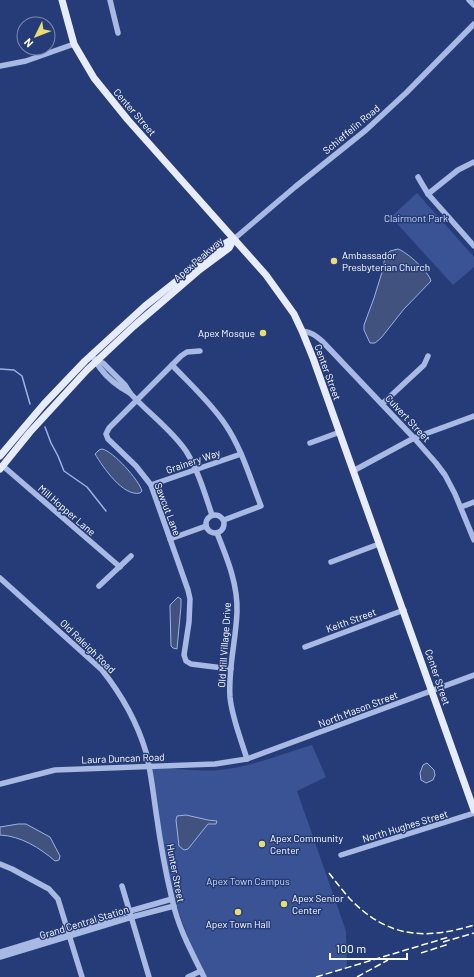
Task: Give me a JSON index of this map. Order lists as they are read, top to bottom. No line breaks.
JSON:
{"streets":{"main road":["Center Street","Apex Peakway"],"street":["Schieffelin Road","Culvert Street","Grainery Way","Sawcut Lane","Mill Hopper Lane","Keith Street","Old Mill Village Drive","Old Raleigh Road","North Mason Street","Laura Duncan Road","North Hughes Street","Hunter Street","Grand Central Station"]},"crossings":[["Center Street","Schieffelin Road"],["Center Street","Apex Peakway"],["Center Street","Culvert Street"],["Center Street","Keith Street"],["Center Street","North Mason Street"],["Schieffelin Road","Apex Peakway"],["Apex Peakway","Mill Hopper Lane"],["Grainery Way","Sawcut Lane"],["Sawcut Lane","Old Mill Village Drive"],["Old Mill Village Drive","North Mason Street"],["Old Mill Village Drive","Laura Duncan Road"],["Old Raleigh Road","Laura Duncan Road"],["Old Raleigh Road","Hunter Street"],["North Mason Street","Laura Duncan Road"],["Laura Duncan Road","Hunter Street"],["Hunter Street","Grand Central Station"]],"parks":["Clairmont Park","Apex Town Campus"],"places":["Ambassador Presbyterian Church","Apex Mosque","Apex Community Center","Apex Senior Center","Apex Town Hall"],"scale_bar":"100 m","north":"bottom left"}
